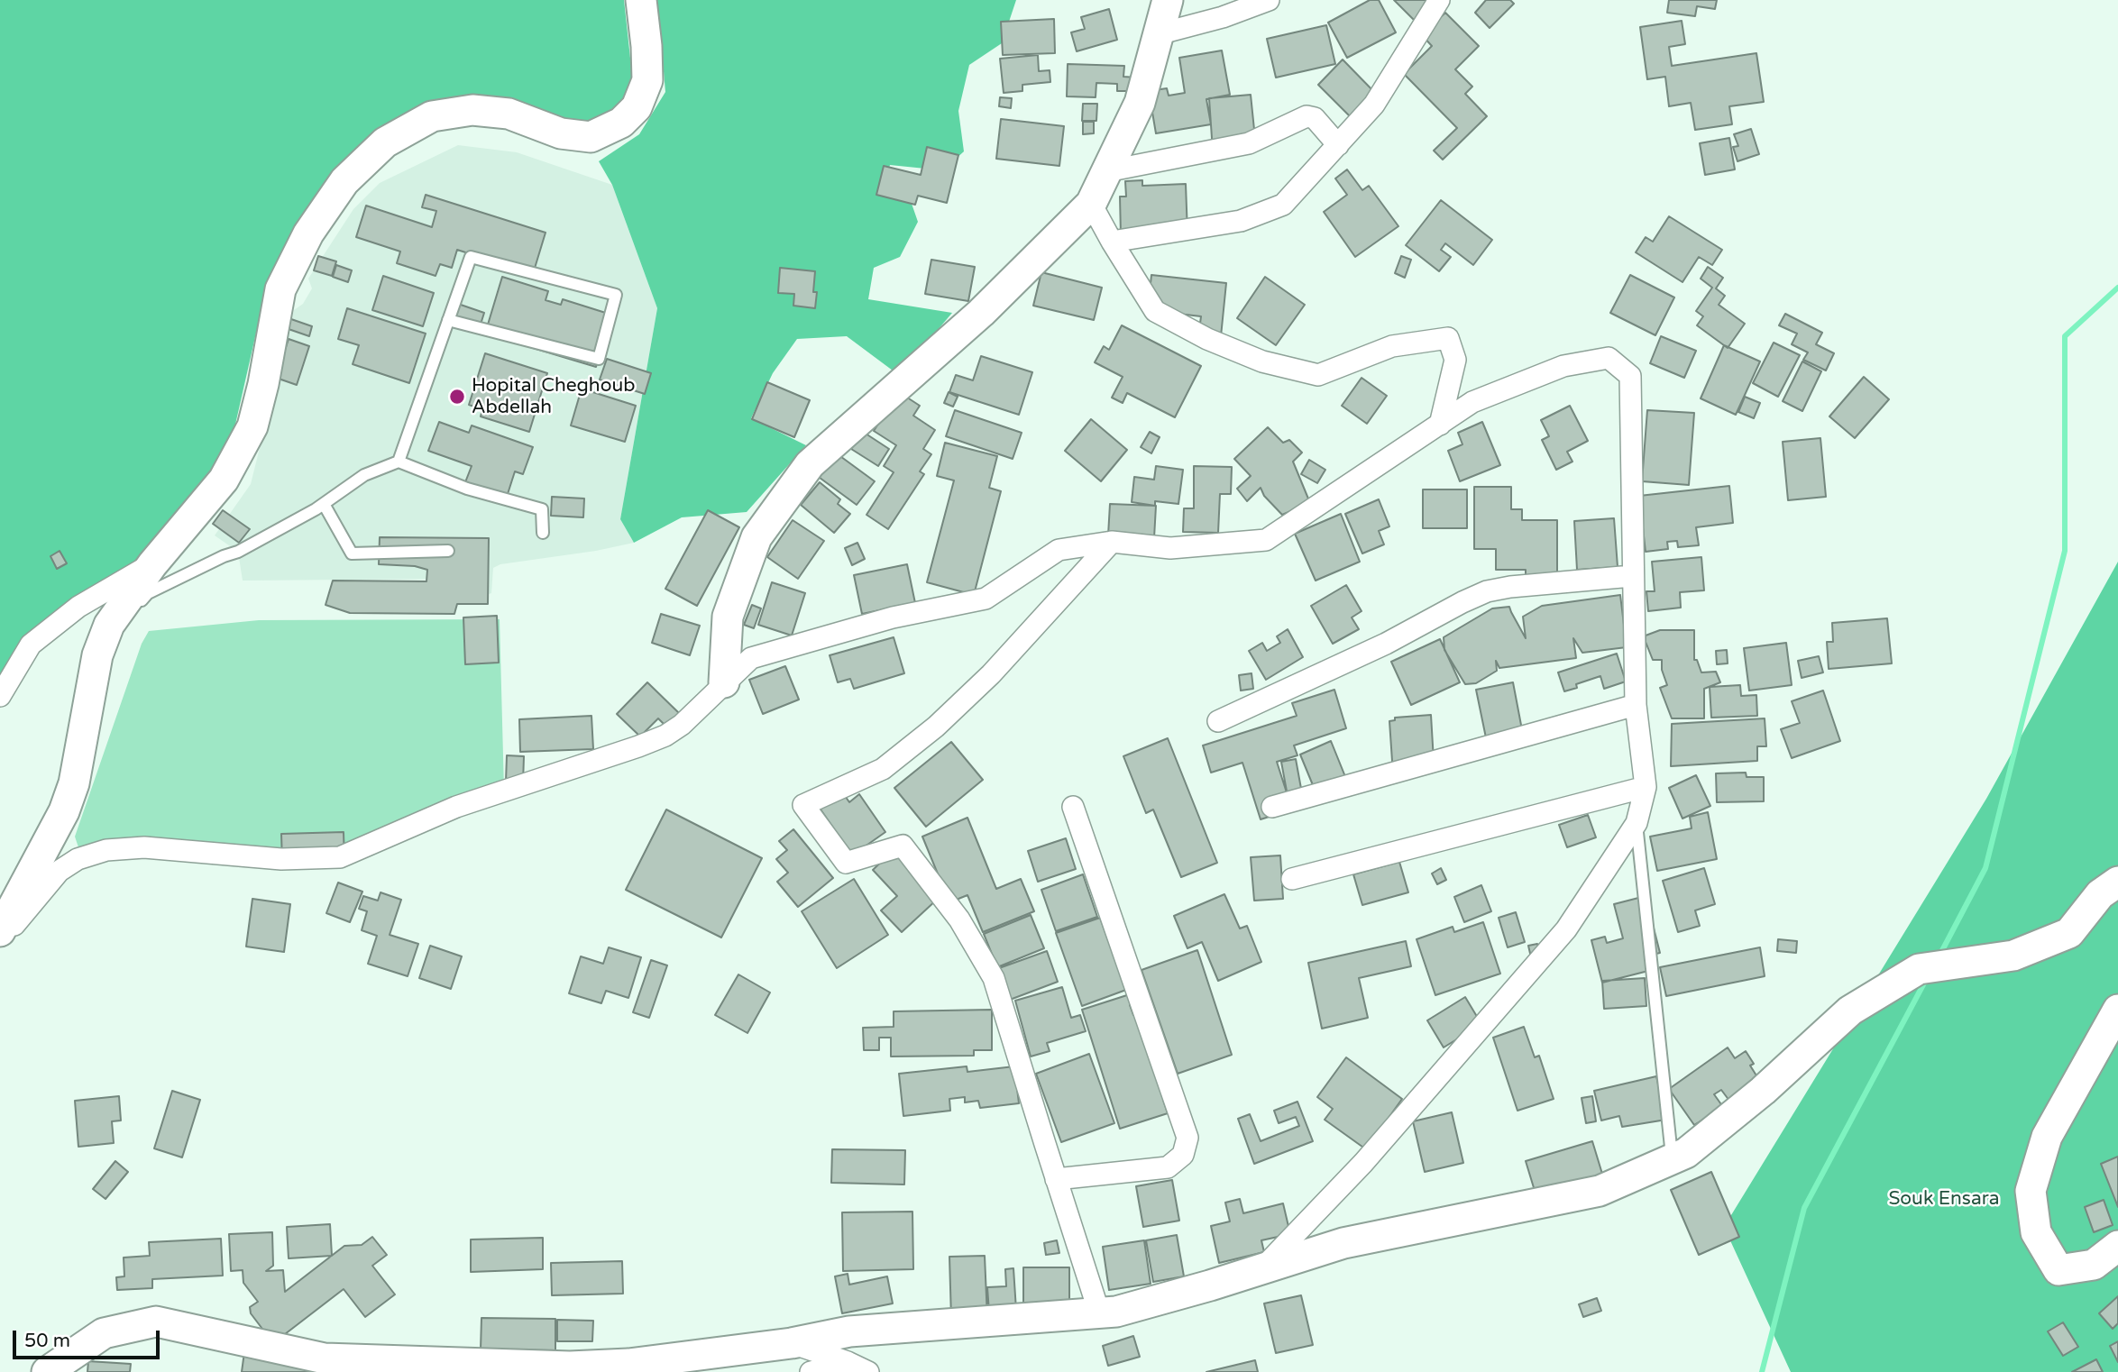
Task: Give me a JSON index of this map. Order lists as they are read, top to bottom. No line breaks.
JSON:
{"parks":["Souk Ensara"],"places":["Hopital Cheghoub Abdellah"],"scale_bar":"50 m"}
